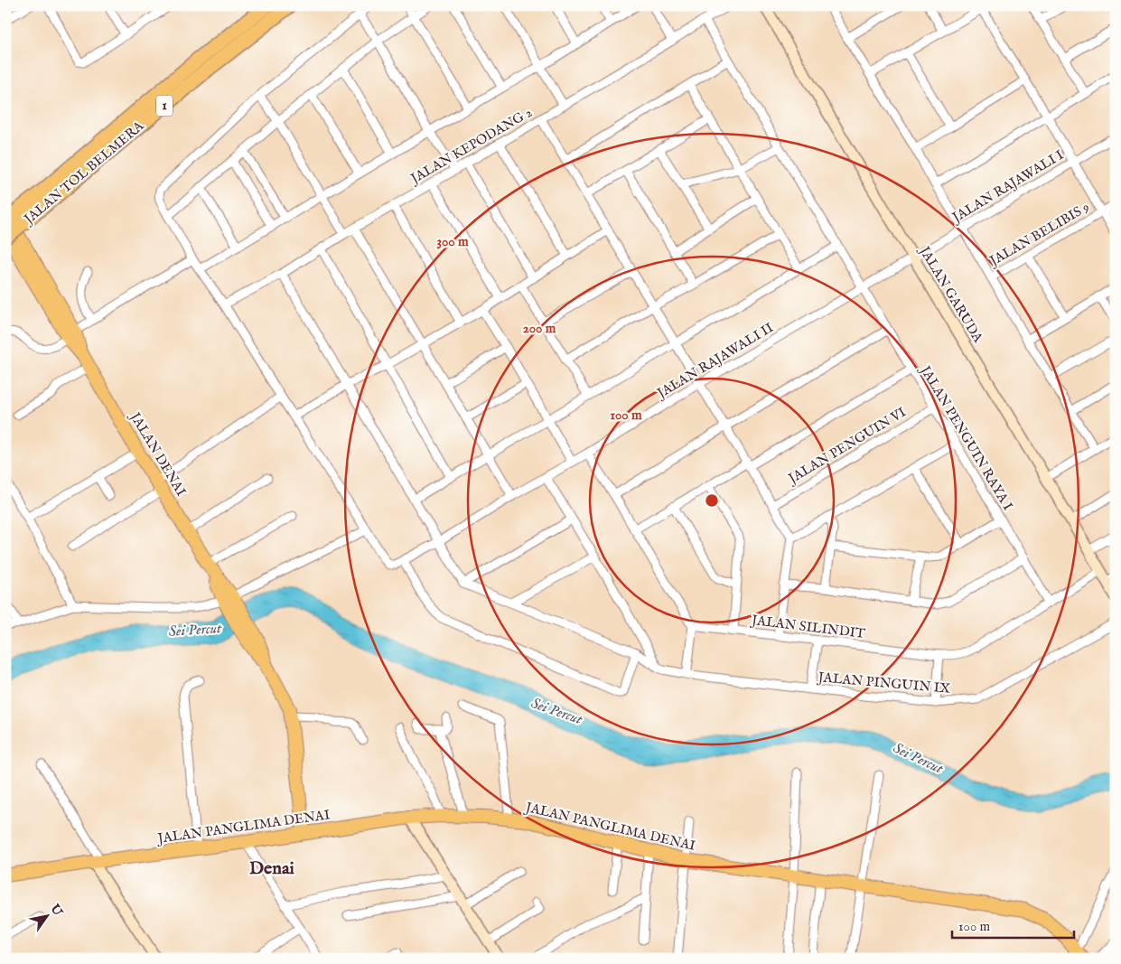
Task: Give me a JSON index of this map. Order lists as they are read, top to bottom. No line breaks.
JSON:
{"streets":{"highway":["1","JALAN TOL BELMERA"],"main road":["JALAN DENAI","JALAN PANGLIMA DENAI"],"street":["JALAN KEPODANG 2","JALAN RAJAWALI I","JALAN BELIBIS 9","JALAN GARUDA","JALAN RAJAWALI II","JALAN PENGUIN RAYA I","JALAN PENGUIN VI","JALAN SILINDIT","JALAN PINGUIN IX"]},"crossings":[["JALAN KEPODANG 2","JALAN PENGUIN RAYA I"],["JALAN RAJAWALI I","JALAN GARUDA"],["JALAN RAJAWALI I","JALAN RAJAWALI II"],["JALAN GARUDA","JALAN RAJAWALI II"],["JALAN GARUDA","JALAN SILINDIT"],["JALAN RAJAWALI II","JALAN PENGUIN RAYA I"],["JALAN PENGUIN RAYA I","JALAN PENGUIN VI"],["JALAN PENGUIN RAYA I","JALAN SILINDIT"],["JALAN DENAI","JALAN PANGLIMA DENAI"]],"districts":["Denai"],"water":["Sei Percut"],"scale_bar":"100 m","north":"top right","rings":["300 m","200 m","100 m"]}
